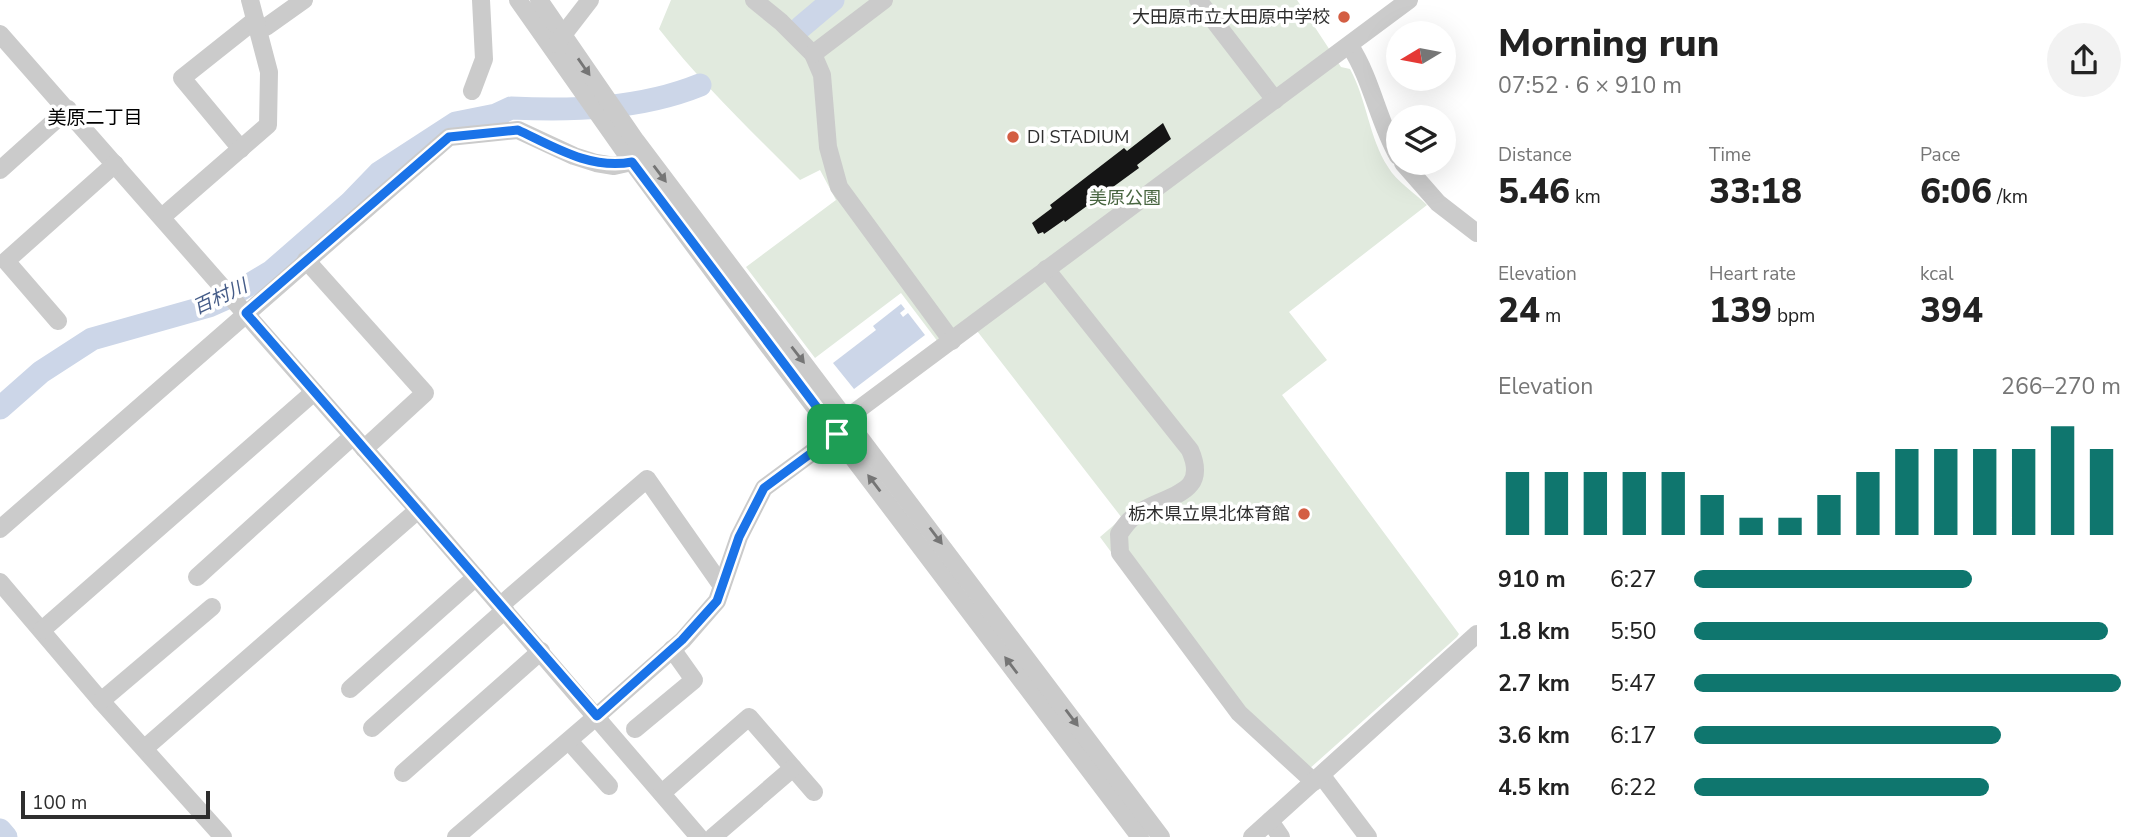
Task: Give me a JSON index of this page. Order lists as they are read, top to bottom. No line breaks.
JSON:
{"districts":["美原二丁目"],"water":["百村川"],"parks":["美原公園"],"places":["大田原市立大田原中学校","DI STADIUM","栃木県立県北体育館"],"scale_bar":"100 m","north":"left","page":{"heading":["Morning run","07:52 · 6 × 910 m"],"stats":[["Distance","5.46 km"],["Time","33:18"],["Pace","6:06 /km"],["Elevation","24 m"],["Heart rate","139 bpm"],["kcal","394"]],"chart":["Elevation","266–270 m"],"list":[{"name":"910 m","note":"6:27"},{"name":"1.8 km","note":"5:50"},{"name":"2.7 km","note":"5:47"},{"name":"3.6 km","note":"6:17"},{"name":"4.5 km","note":"6:22"}],"scale":"100 m"}}
